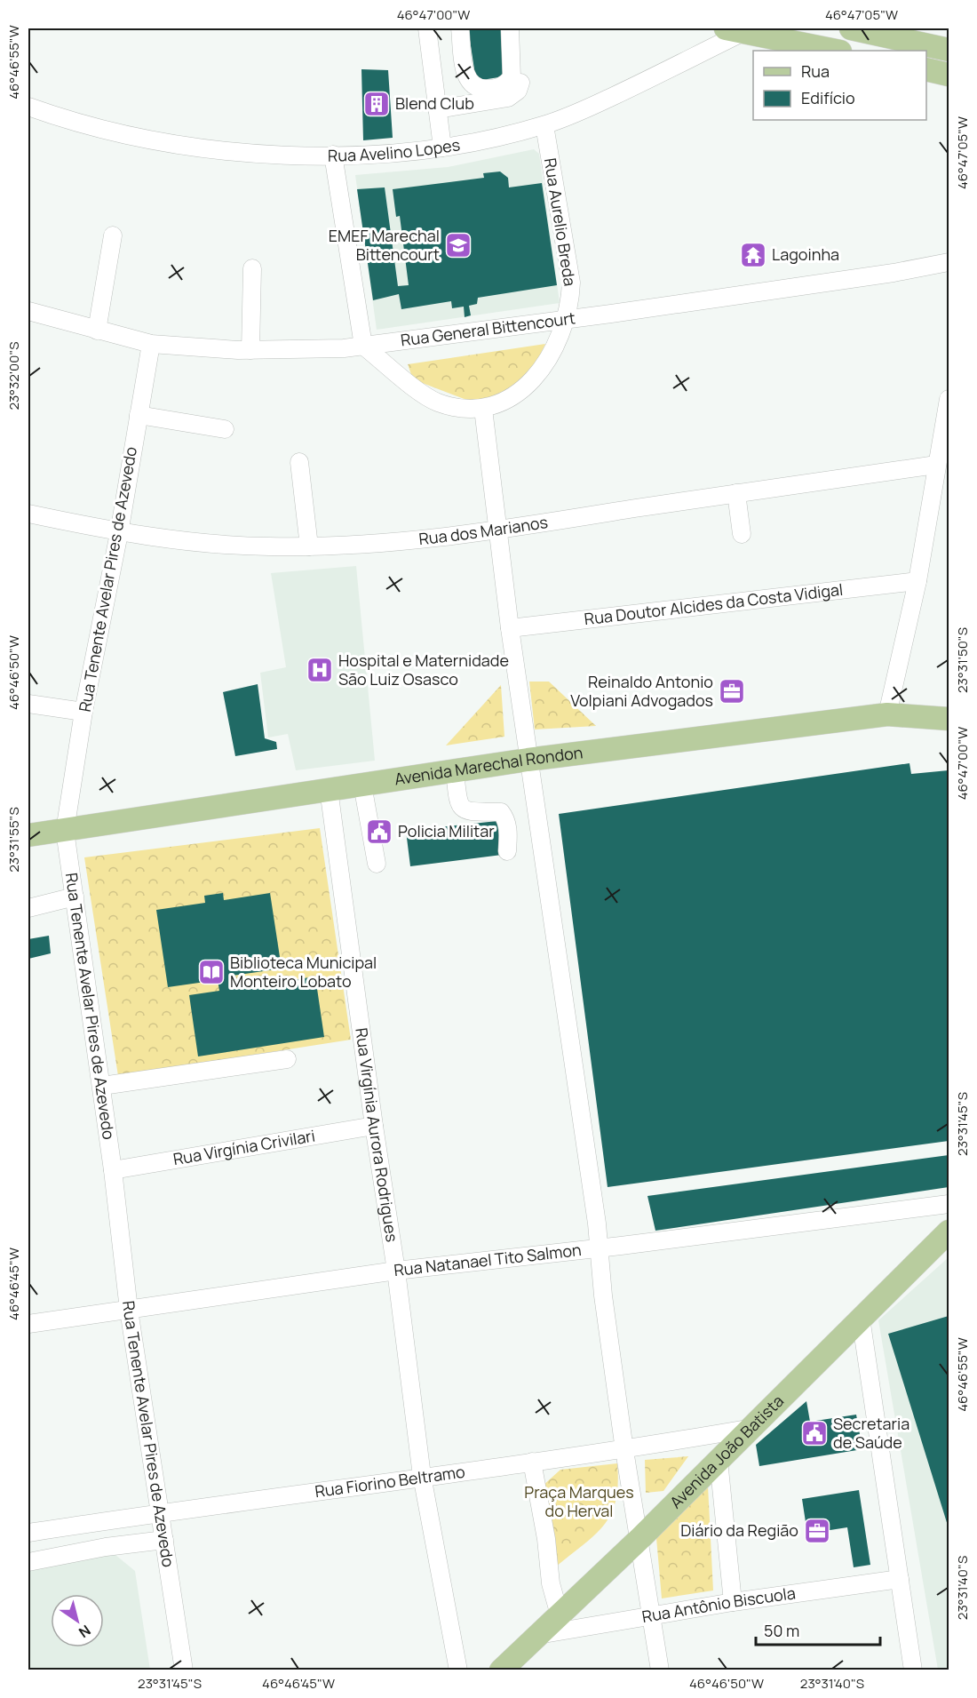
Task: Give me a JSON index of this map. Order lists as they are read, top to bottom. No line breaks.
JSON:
{"streets":{"main road":["Avenida Marechal Rondon","Avenida João Batista"],"street":["Rua Avelino Lopes","Rua Aurelio Breda","Rua General Bittencourt","Rua dos Marianos","Rua Tenente Avelar Pires de Azevedo","Rua Doutor Alcides da Costa Vidigal","Rua Virgínia Aurora Rodrigues","Rua Virgínia Crivilari","Rua Natanael Tito Salmon","Rua Fiorino Beltramo","Rua Antônio Biscuola"]},"crossings":[["Rua Avelino Lopes","Rua Aurelio Breda"],["Rua Aurelio Breda","Rua General Bittencourt"],["Rua General Bittencourt","Rua Tenente Avelar Pires de Azevedo"],["Rua dos Marianos","Rua Tenente Avelar Pires de Azevedo"],["Rua Tenente Avelar Pires de Azevedo","Avenida Marechal Rondon"],["Rua Tenente Avelar Pires de Azevedo","Rua Virgínia Crivilari"],["Rua Tenente Avelar Pires de Azevedo","Rua Natanael Tito Salmon"],["Rua Tenente Avelar Pires de Azevedo","Rua Fiorino Beltramo"],["Avenida Marechal Rondon","Rua Virgínia Aurora Rodrigues"],["Rua Virgínia Aurora Rodrigues","Rua Virgínia Crivilari"],["Rua Virgínia Aurora Rodrigues","Rua Natanael Tito Salmon"],["Rua Virgínia Aurora Rodrigues","Rua Fiorino Beltramo"],["Avenida João Batista","Rua Fiorino Beltramo"],["Avenida João Batista","Rua Antônio Biscuola"]],"parks":["Praça Marques do Herval"],"places":{"building":["Blend Club"],"school or university":["EMEF Marechal Bittencourt"],"temple":["Lagoinha"],"hospital":["Hospital e Maternidade São Luiz Osasco"],"office":["Reinaldo Antonio Volpiani Advogados","Diário da Região"],"public building":["Policia Militar","Secretaria de Saúde"],"library":["Biblioteca Municipal Monteiro Lobato"]},"legend":["Rua","Edifício"],"scale_bar":"50 m","north":"bottom right","coordinates":["46°47'00\"W","46°47'05\"W","46°46'55\"W","23°32'00\"S","23°31'50\"S","46°46'50\"W","23°31'55\"S","23°31'45\"S","46°46'45\"W","23°31'40\"S"]}
